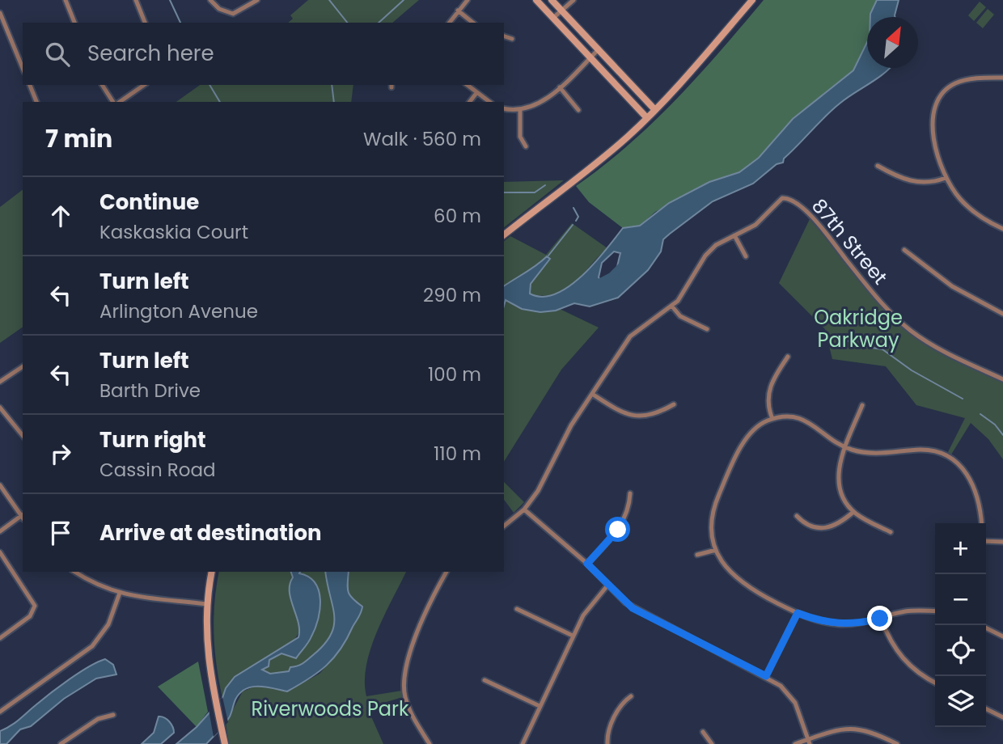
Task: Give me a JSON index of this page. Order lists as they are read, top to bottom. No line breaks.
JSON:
{"streets":{"street":["87th Street"]},"parks":["Oakridge Parkway","Riverwoods Park"],"north":"top right","page":{"search":"Search here","heading":["7 min","Walk · 560 m"],"list":[["Continue","Kaskaskia Court","60 m"],["Turn left","Arlington Avenue","290 m"],["Turn left","Barth Drive","100 m"],["Turn right","Cassin Road","110 m"],"Arrive at destination"],"map_buttons":["+","−"]}}
